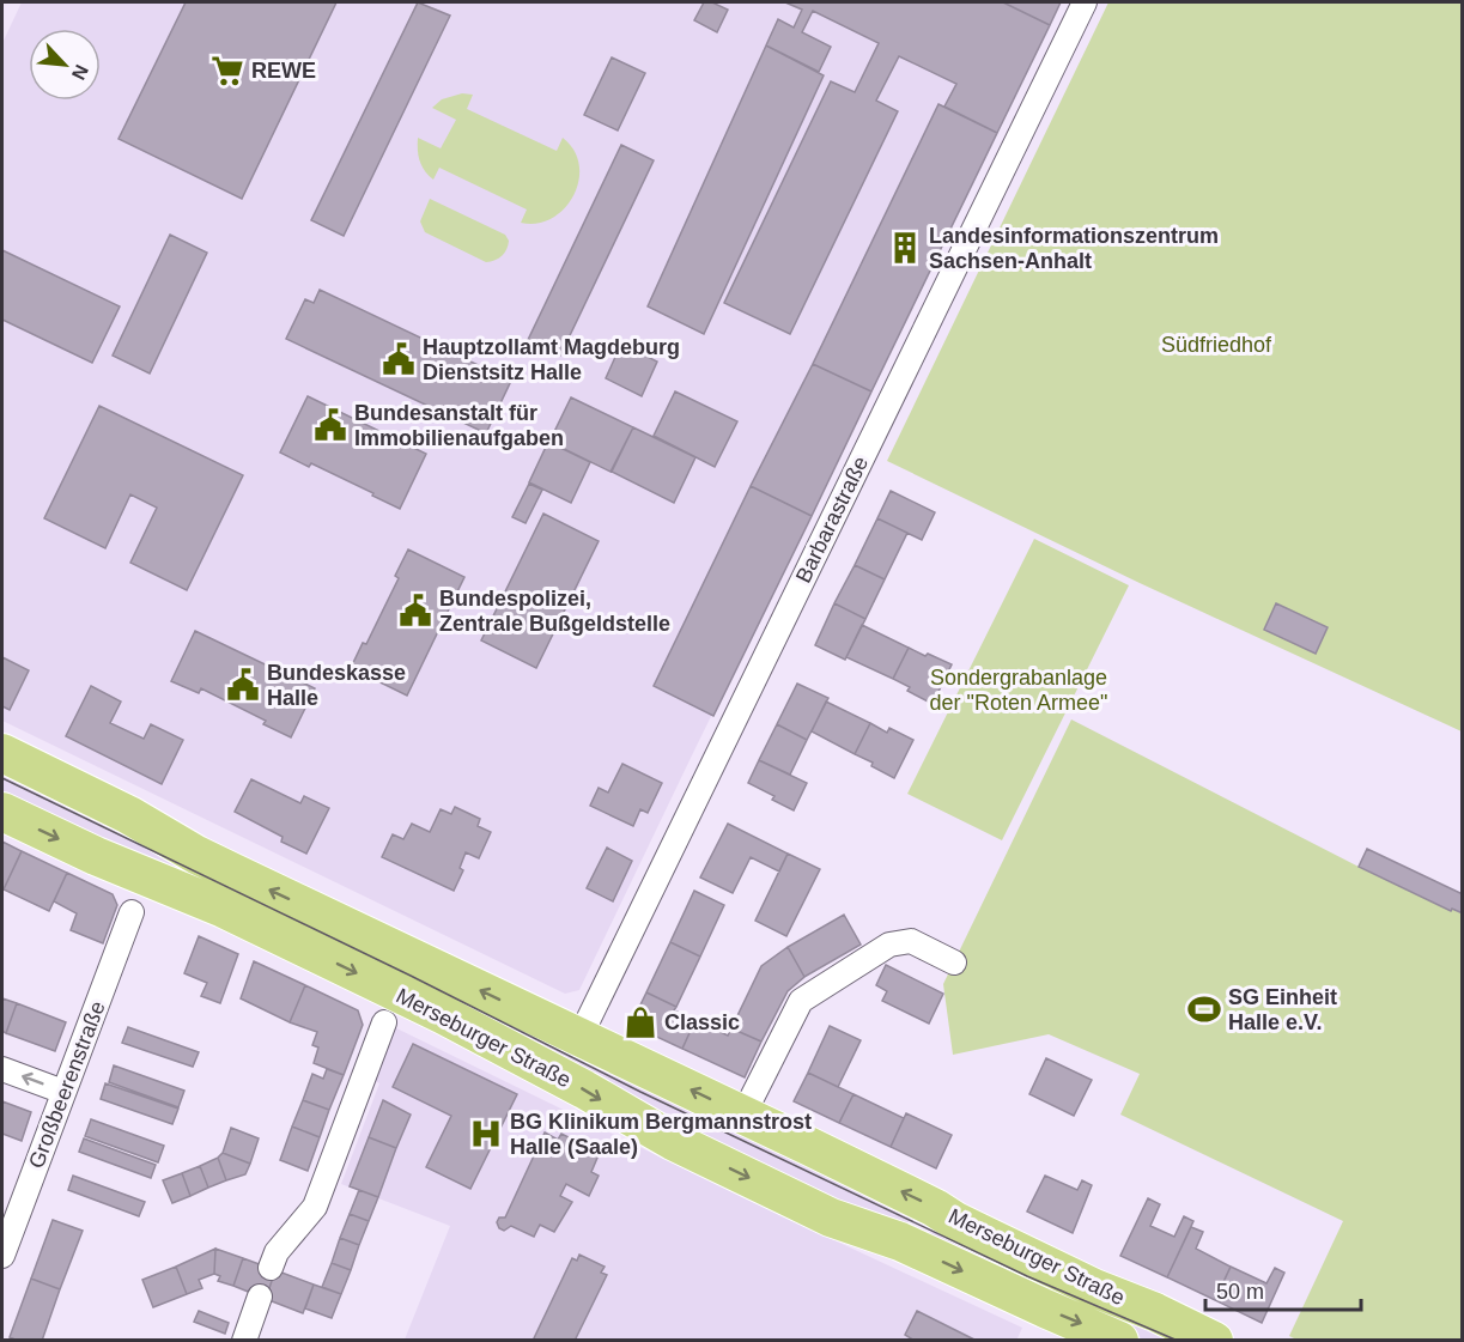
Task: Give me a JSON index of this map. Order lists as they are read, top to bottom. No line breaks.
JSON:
{"streets":{"main road":["Merseburger Straße"],"street":["Barbarastraße","Großbeerenstraße"]},"crossings":[["Barbarastraße","Merseburger Straße"]],"parks":["Südfriedhof","Sondergrabanlage der \"Roten Armee\""],"places":{"supermarket":["REWE"],"building":["Landesinformationszentrum Sachsen-Anhalt"],"public building":["Hauptzollamt Magdeburg Dienstsitz Halle","Bundesanstalt für Immobilienaufgaben","Bundespolizei, Zentrale Bußgeldstelle","Bundeskasse Halle"],"sports":["SG Einheit Halle e.V."],"shop":["Classic"],"hospital":["BG Klinikum Bergmannstrost Halle (Saale)"]},"scale_bar":"50 m","north":"bottom right"}
